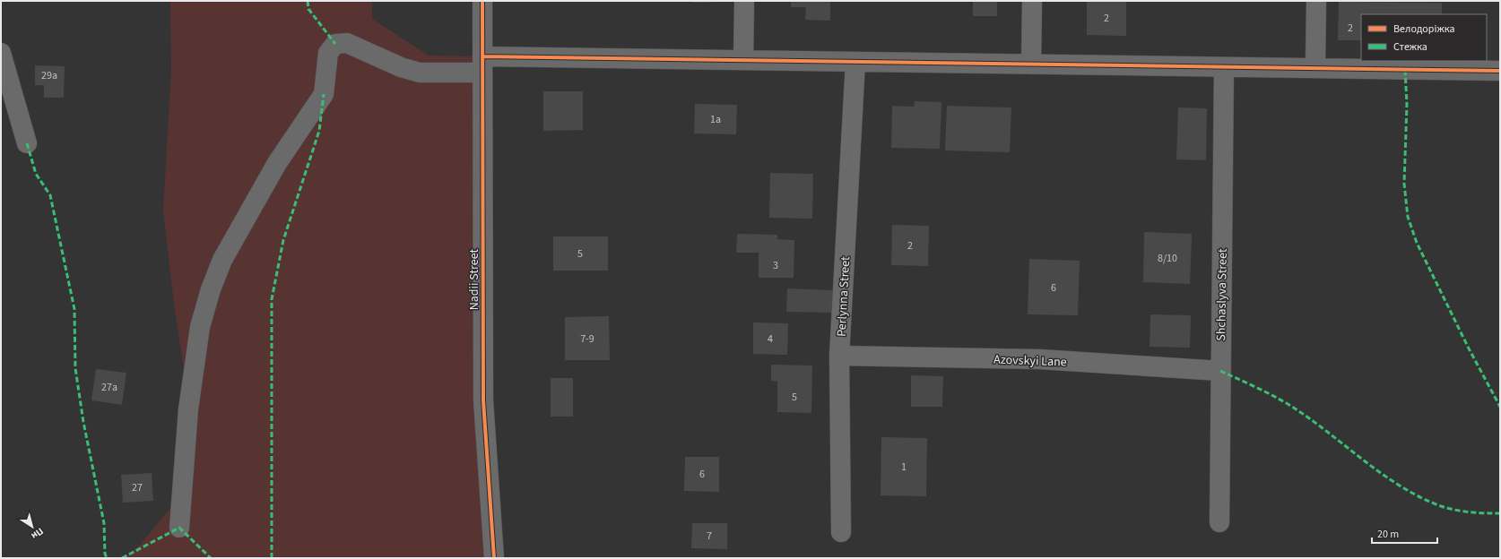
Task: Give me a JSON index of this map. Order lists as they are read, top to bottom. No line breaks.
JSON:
{"streets":{"street":["Nadii Street","Shchaslyva Street","Perlynna Street","Azovskyi Lane"]},"crossings":[["Shchaslyva Street","Azovskyi Lane"],["Perlynna Street","Azovskyi Lane"]],"house_numbers":["2","2","29а","1а","2","5","8/10","3","6","7-9","4","27а","5","1","6","27","7"],"legend":["Велодоріжка","Стежка"],"scale_bar":"20 m","north":"bottom right"}
